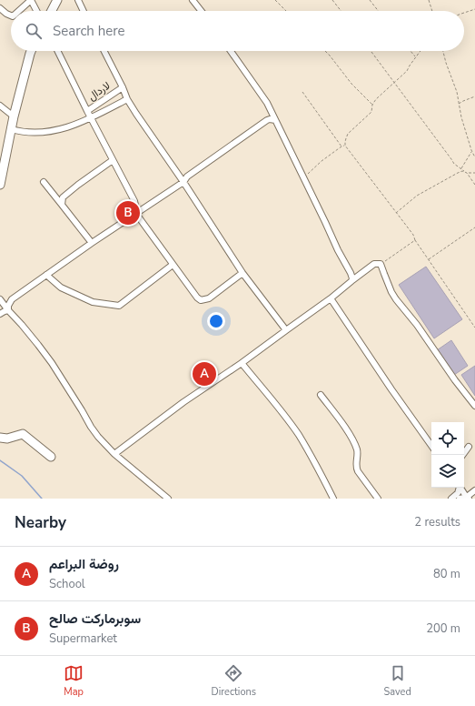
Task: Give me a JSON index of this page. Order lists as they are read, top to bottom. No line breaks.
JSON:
{"streets":{"street":["لاردال"]},"page":{"search":"Search here","pins":["B","A"],"heading":["Nearby","2 results"],"list":[{"mark":"A","name":"روضة البراعم","note":"School","value":"80 m"},{"mark":"B","name":"سوبرماركت صالح","note":"Supermarket","value":"200 m"}],"nav":["Map","Directions","Saved"]}}
